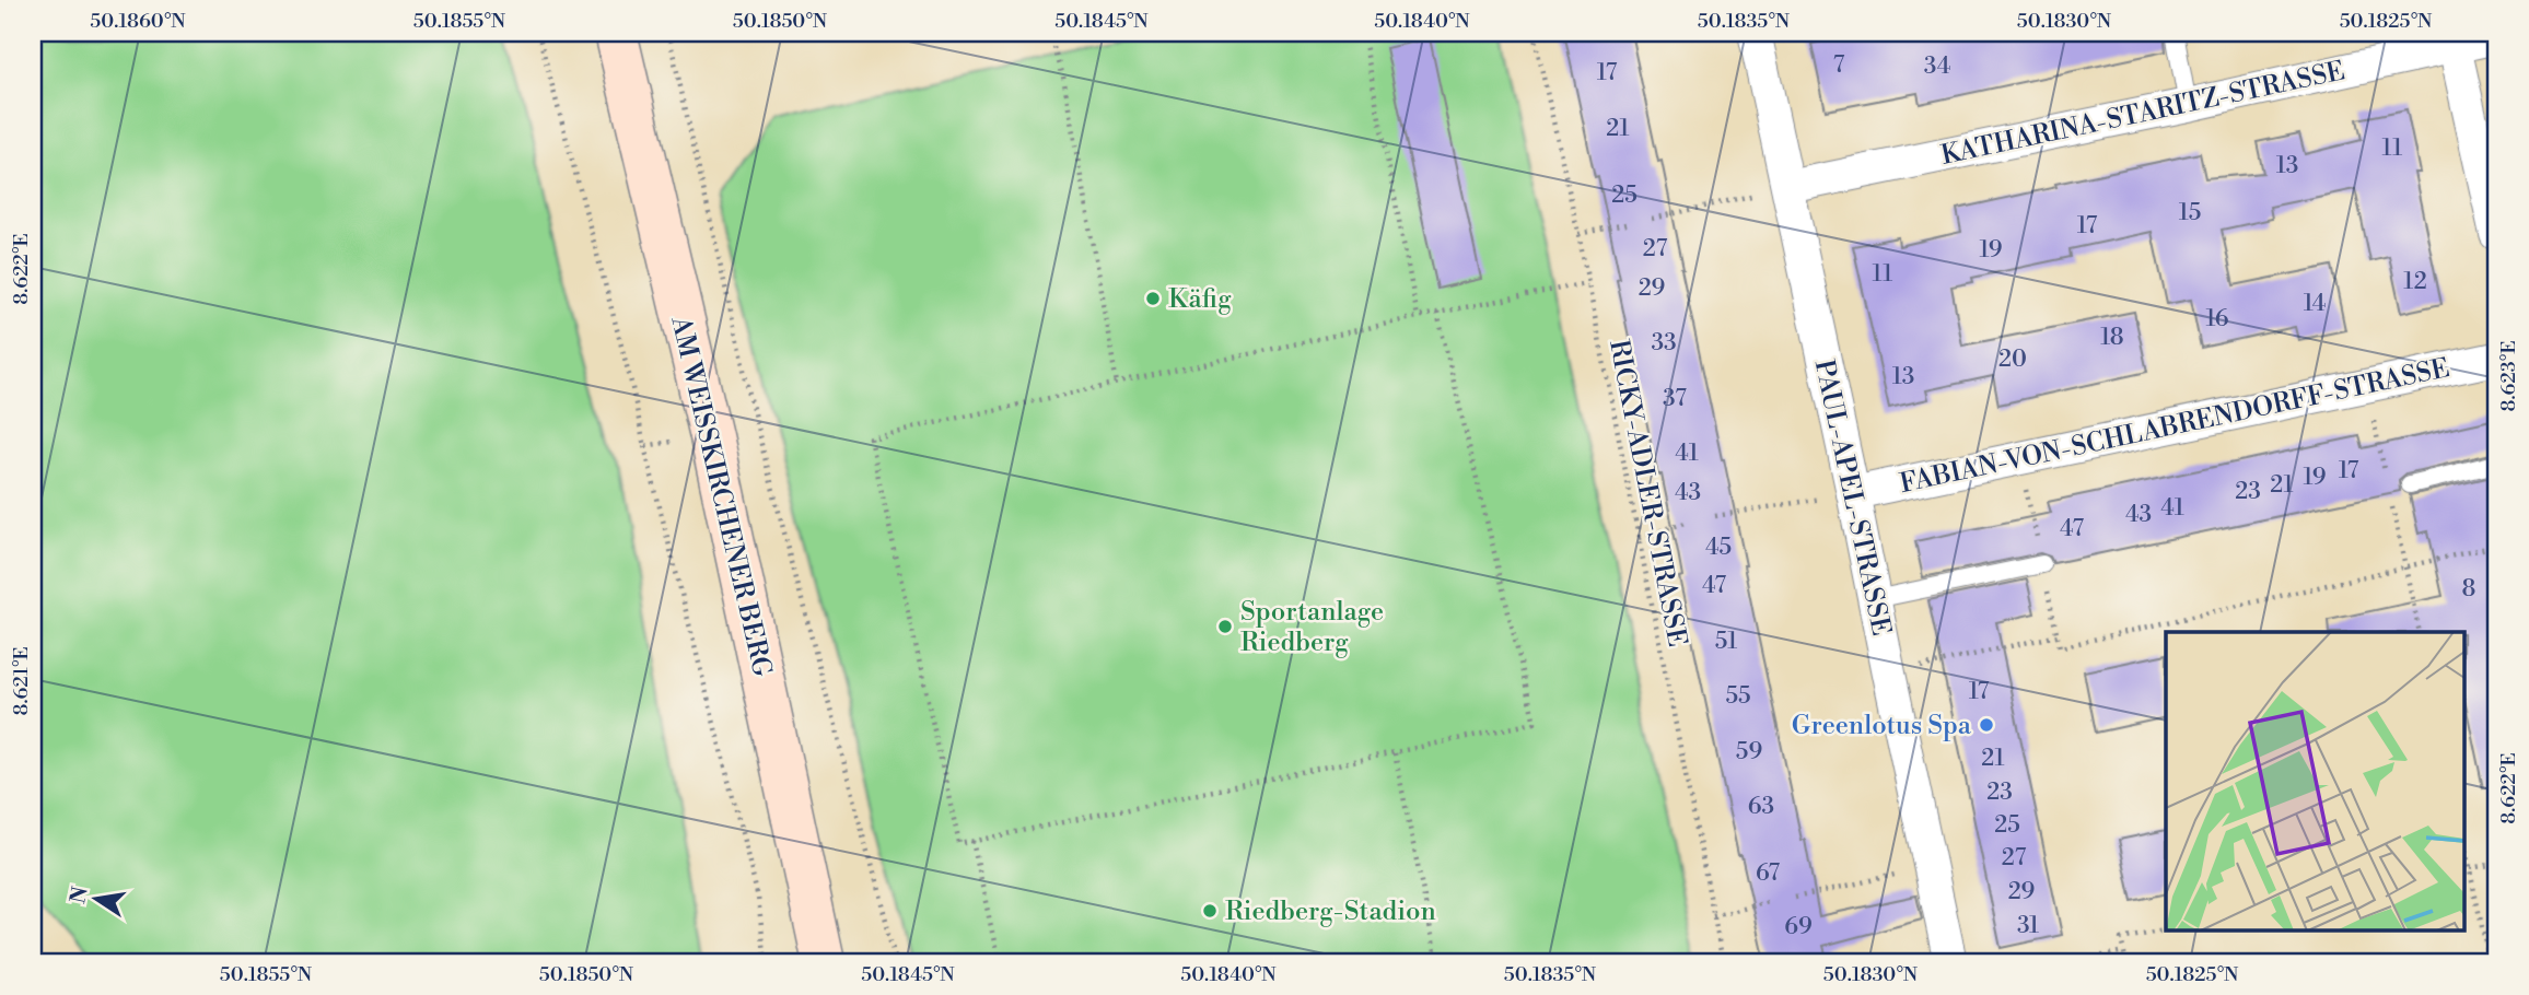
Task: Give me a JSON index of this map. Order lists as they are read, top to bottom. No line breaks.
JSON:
{"streets":{"main road":["AM WEISSKIRCHENER BERG"],"street":["KATHARINA-STARITZ-STRASSE","FABIAN-VON-SCHLABRENDORFF-STRASSE","PAUL-APEL-STRASSE"],"path":["RICKY-ADLER-STRASSE"]},"crossings":[["KATHARINA-STARITZ-STRASSE","PAUL-APEL-STRASSE"],["FABIAN-VON-SCHLABRENDORFF-STRASSE","PAUL-APEL-STRASSE"]],"places":["Käfig","Sportanlage Riedberg","Greenlotus Spa","Riedberg-Stadion"],"house_numbers":["7","34","17","21","11","13","25","15","17","27","19","11","12","29","14","16","18","33","20","13","37","41","17","19","21","23","43","41","43","47","45","47","8","51","17","55","59","21","23","63","25","27","67","29","31","69"],"north":"left","coordinates":["50.1860°N","50.1855°N","50.1850°N","50.1845°N","50.1840°N","50.1835°N","50.1830°N","50.1825°N","8.622°E","8.623°E","8.621°E"]}
